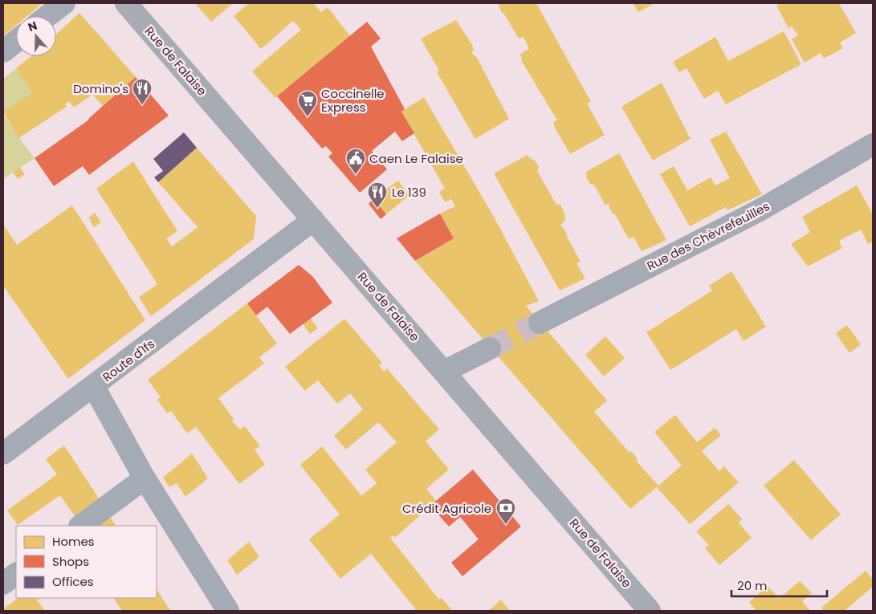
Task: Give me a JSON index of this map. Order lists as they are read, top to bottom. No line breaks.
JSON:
{"streets":{"main road":["Rue de Falaise"],"street":["Rue des Chèvrefeuilles","Route d'Ifs"]},"crossings":[["Rue de Falaise","Route d'Ifs"]],"places":{"restaurant":["Domino's","Le 139"],"supermarket":["Coccinelle Express"],"public building":["Caen Le Falaise"],"bank":["Crédit Agricole"]},"legend":["Homes","Shops","Offices"],"scale_bar":"20 m","north":"top"}
